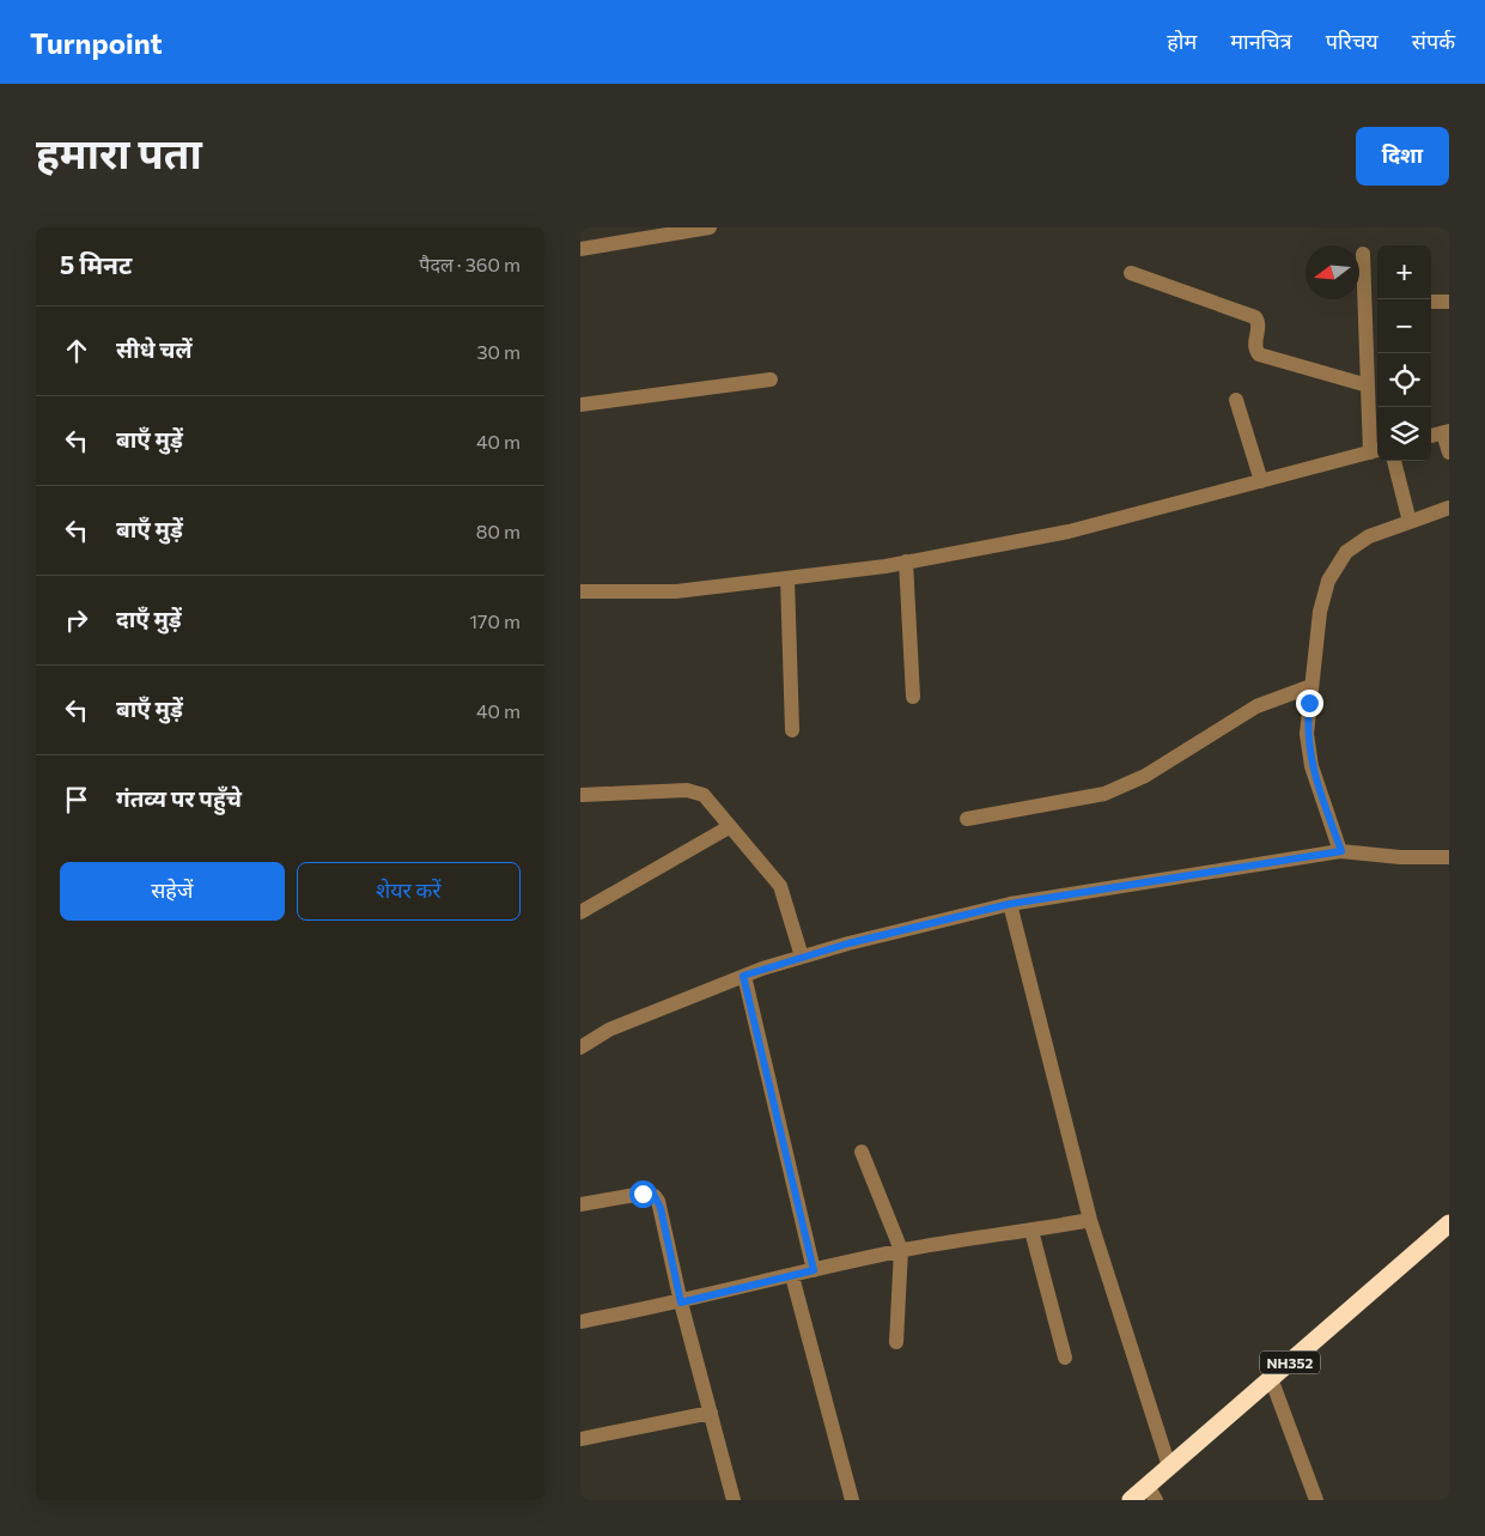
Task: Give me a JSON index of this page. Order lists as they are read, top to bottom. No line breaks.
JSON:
{"streets":{"highway":["NH352"]},"north":"left","page":{"header":"Turnpoint","nav":["होम","मानचित्र","परिचय","संपर्क"],"title":"हमारा पता","buttons":["दिशा",["सहेजें","शेयर करें"]],"heading":["5 मिनट","पैदल · 360 m"],"map_buttons":["+","−"],"list":[["सीधे चलें","30 m"],["बाएँ मुड़ें","40 m"],["बाएँ मुड़ें","80 m"],["दाएँ मुड़ें","170 m"],["बाएँ मुड़ें","40 m"],"गंतव्य पर पहुँचे"]}}
